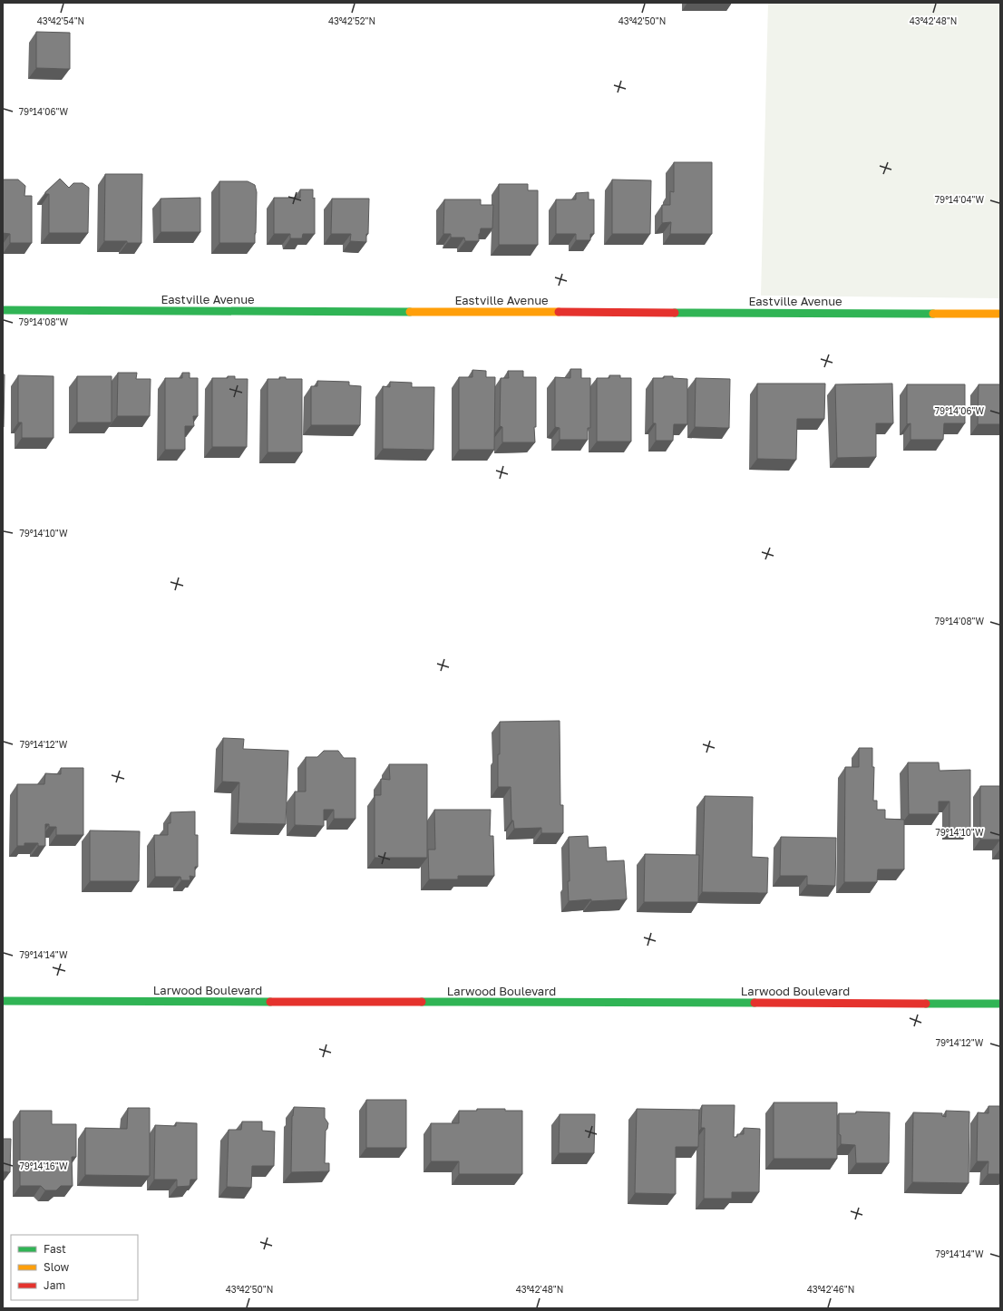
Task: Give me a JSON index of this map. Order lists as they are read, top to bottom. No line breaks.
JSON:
{"streets":{"street":["Eastville Avenue","Larwood Boulevard"]},"legend":["Fast","Slow","Jam"],"coordinates":["43°42'54\"N","43°42'52\"N","43°42'50\"N","43°42'48\"N","79°14'06\"W","79°14'04\"W","79°14'08\"W","79°14'10\"W","79°14'12\"W","79°14'14\"W","79°14'16\"W","43°42'46\"N"]}
